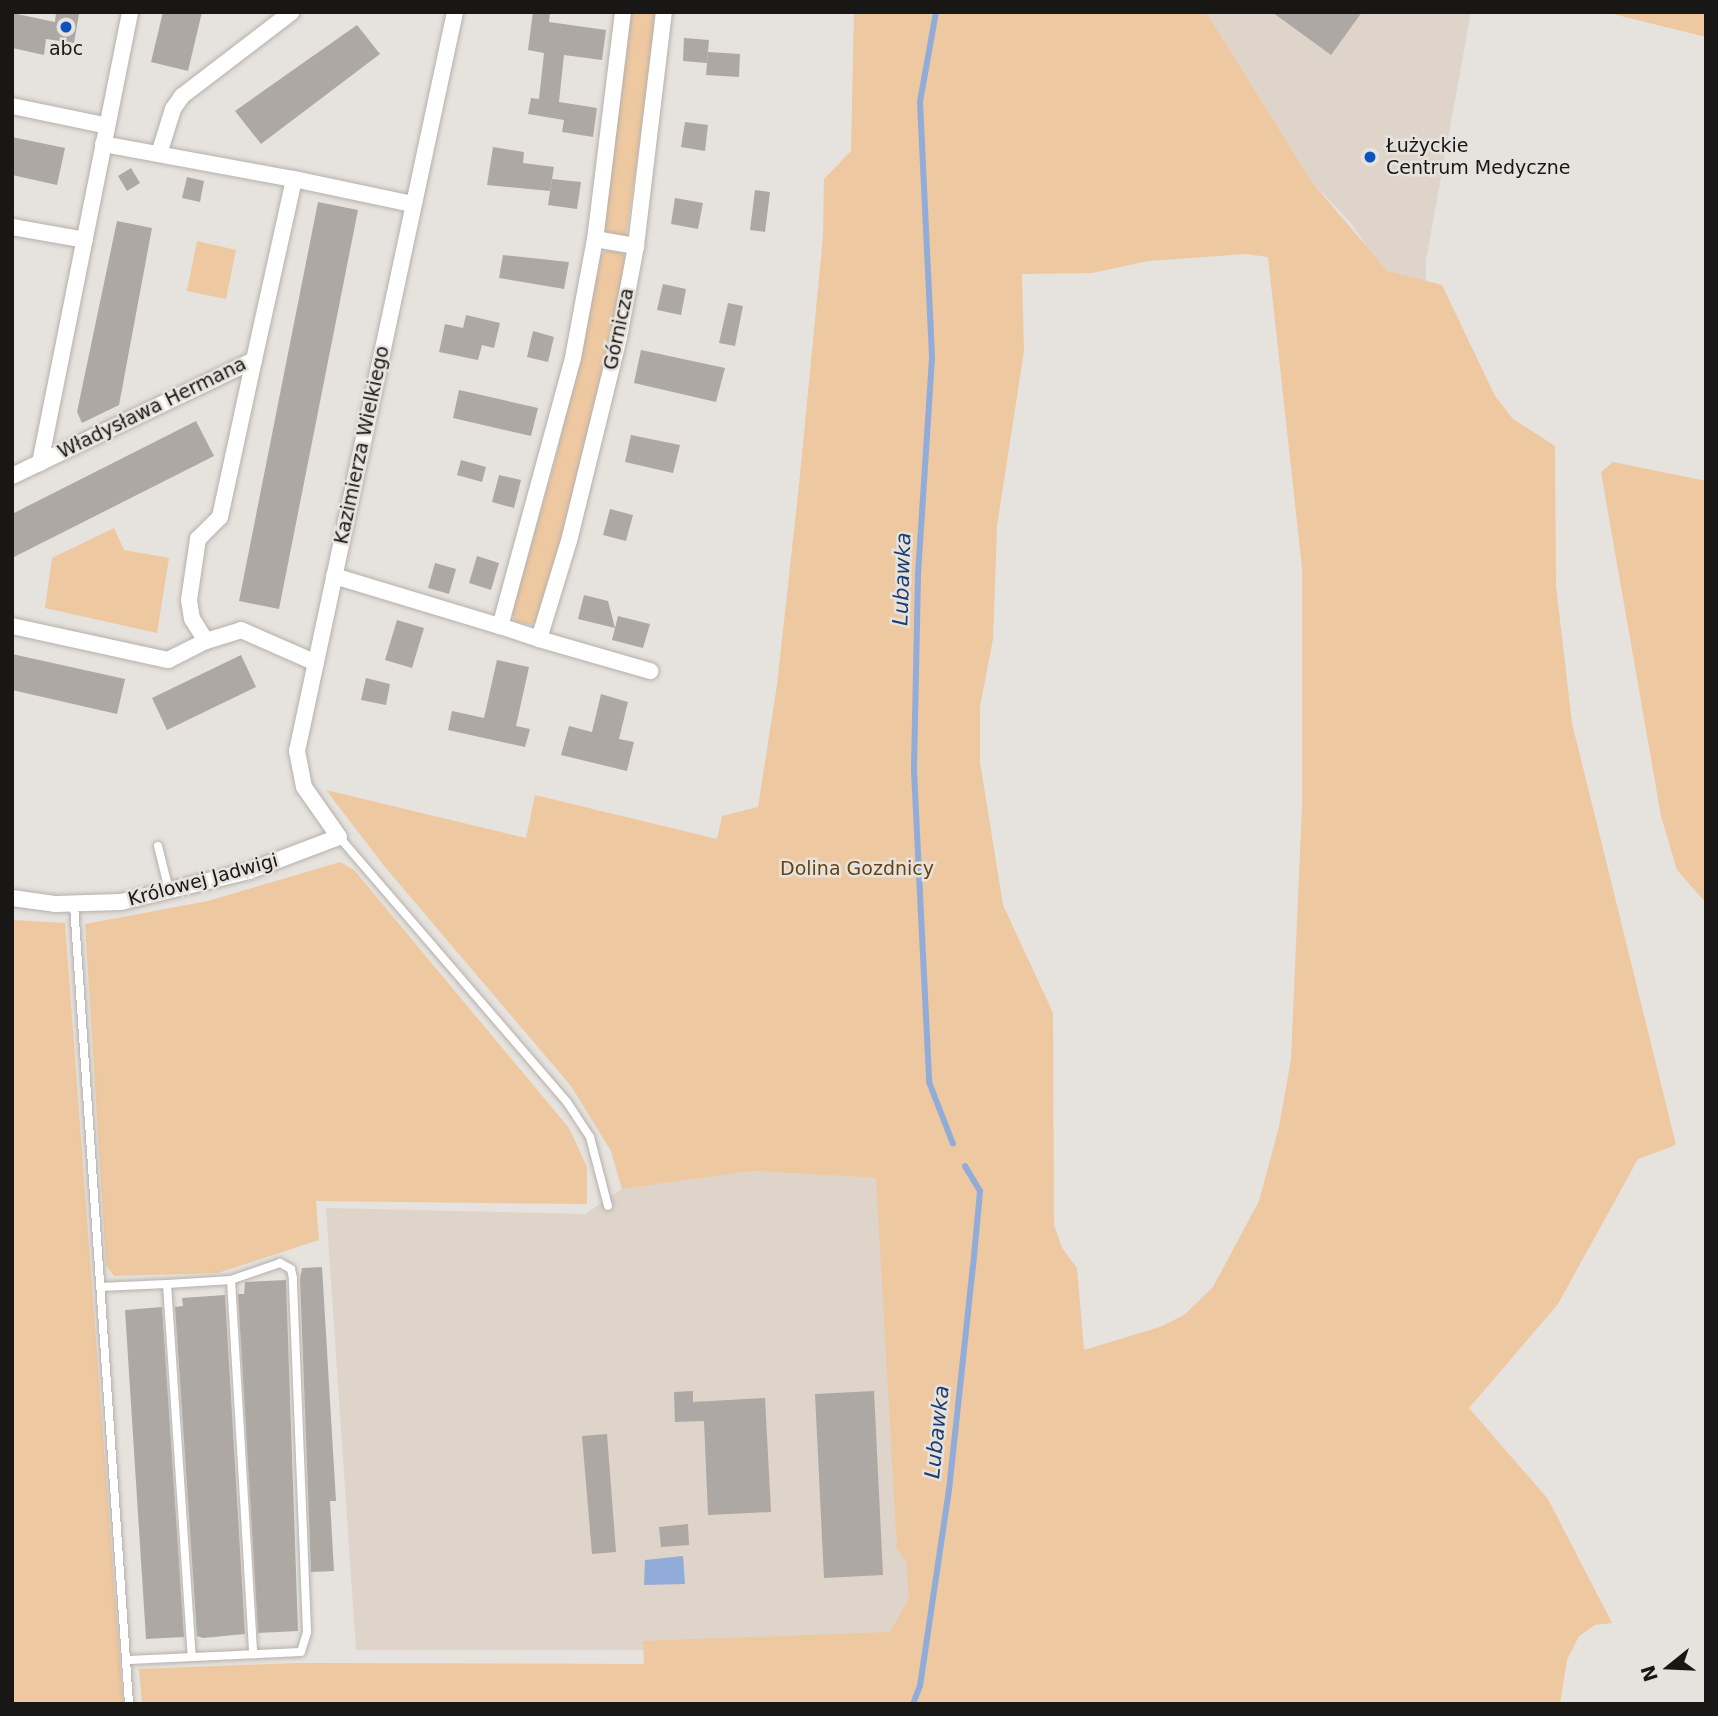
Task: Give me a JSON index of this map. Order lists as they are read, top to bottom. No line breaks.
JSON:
{"streets":{"street":["Górnicza","Władysława Hermana","Kazimierza Wielkiego","Królowej Jadwigi"]},"crossings":[["Kazimierza Wielkiego","Królowej Jadwigi"]],"water":["Lubawka"],"parks":["Dolina Gozdnicy"],"places":["abc","Łużyckie Centrum Medyczne"],"north":"left"}
